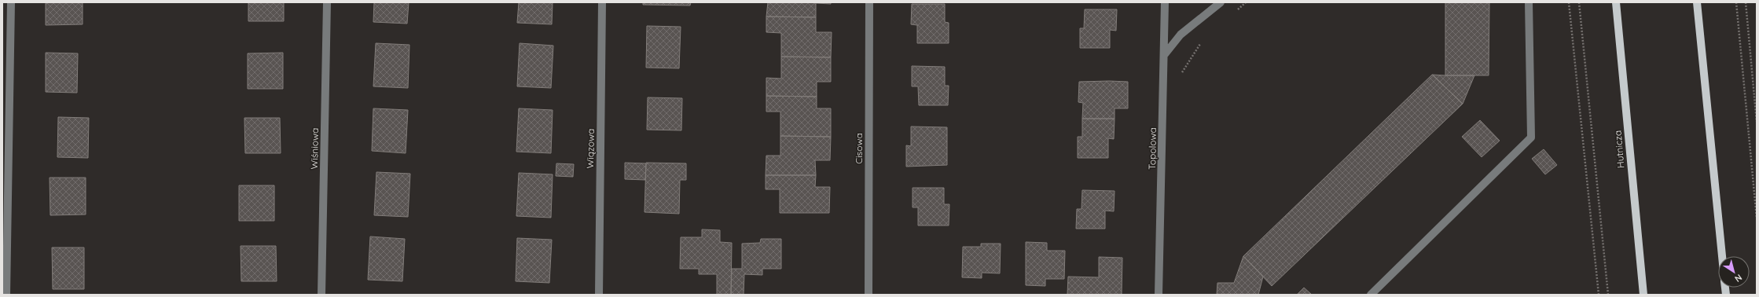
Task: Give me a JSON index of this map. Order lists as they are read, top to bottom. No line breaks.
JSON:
{"streets":{"main road":["Hutnicza"],"street":["Wiśniowa","Wiązowa","Cisowa","Topolowa"]},"north":"bottom right"}
